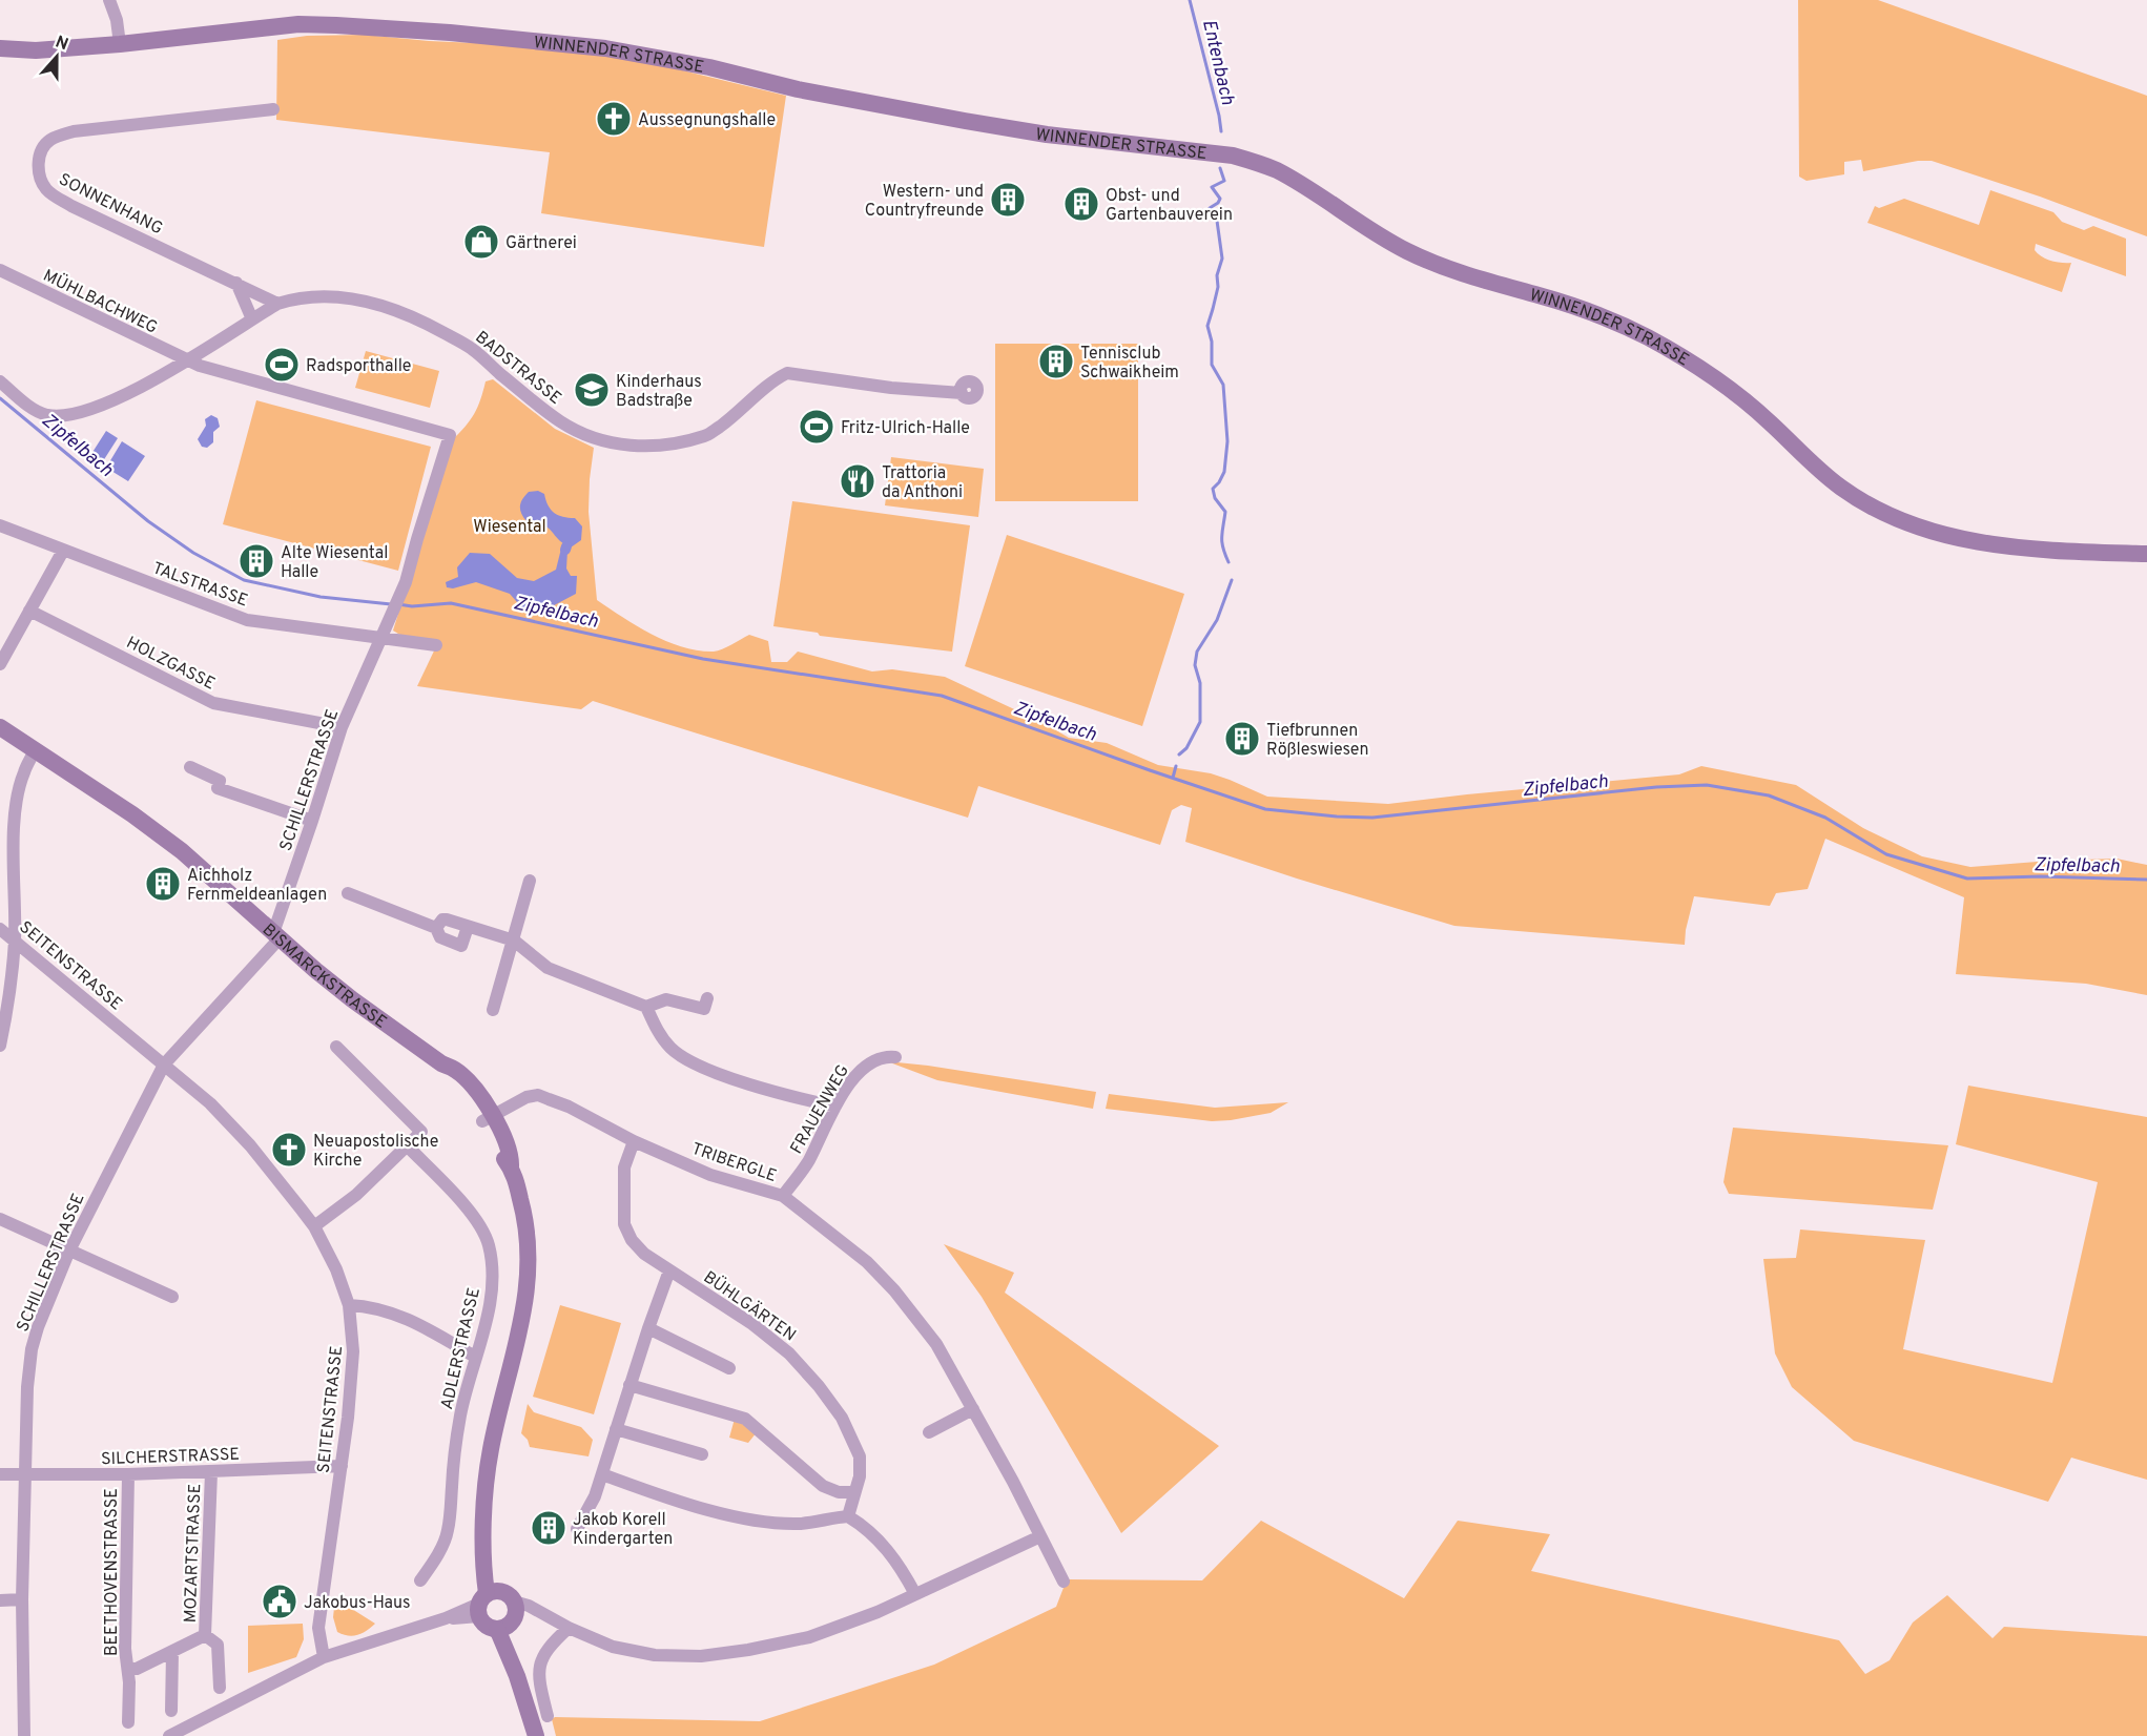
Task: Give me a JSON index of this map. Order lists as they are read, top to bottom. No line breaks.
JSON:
{"streets":{"main road":["WINNENDER STRASSE","BISMARCKSTRASSE"],"street":["SONNENHANG","MÜHLBACHWEG","BADSTRASSE","TALSTRASSE","HOLZGASSE","SCHILLERSTRASSE","SEITENSTRASSE","FRAUENWEG","TRIBERGLE","BÜHLGÄRTEN","ADLERSTRASSE","SILCHERSTRASSE","MOZARTSTRASSE","BEETHOVENSTRASSE"]},"crossings":[["SONNENHANG","BADSTRASSE"],["MÜHLBACHWEG","BADSTRASSE"],["MÜHLBACHWEG","SCHILLERSTRASSE"],["TALSTRASSE","SCHILLERSTRASSE"],["HOLZGASSE","SCHILLERSTRASSE"],["SCHILLERSTRASSE","SEITENSTRASSE"],["SCHILLERSTRASSE","BISMARCKSTRASSE"],["SCHILLERSTRASSE","SILCHERSTRASSE"],["SEITENSTRASSE","SILCHERSTRASSE"],["BISMARCKSTRASSE","TRIBERGLE"],["FRAUENWEG","TRIBERGLE"],["TRIBERGLE","BÜHLGÄRTEN"],["SILCHERSTRASSE","MOZARTSTRASSE"],["SILCHERSTRASSE","BEETHOVENSTRASSE"],["MOZARTSTRASSE","BEETHOVENSTRASSE"]],"water":["Entenbach","Zipfelbach"],"parks":["Wiesental"],"places":{"church":["Aussegnungshalle","Neuapostolische Kirche"],"building":["Western- und Countryfreunde","Obst- und Gartenbauverein","Tennisclub Schwaikheim","Alte Wiesental Halle","Tiefbrunnen Rößleswiesen","Aichholz Fernmeldeanlagen","Jakob Korell Kindergarten"],"shop":["Gärtnerei"],"sports":["Radsporthalle","Fritz-Ulrich-Halle"],"school or university":["Kinderhaus Badstraße"],"restaurant":["Trattoria da Anthoni"],"public building":["Jakobus-Haus"]},"north":"top"}
